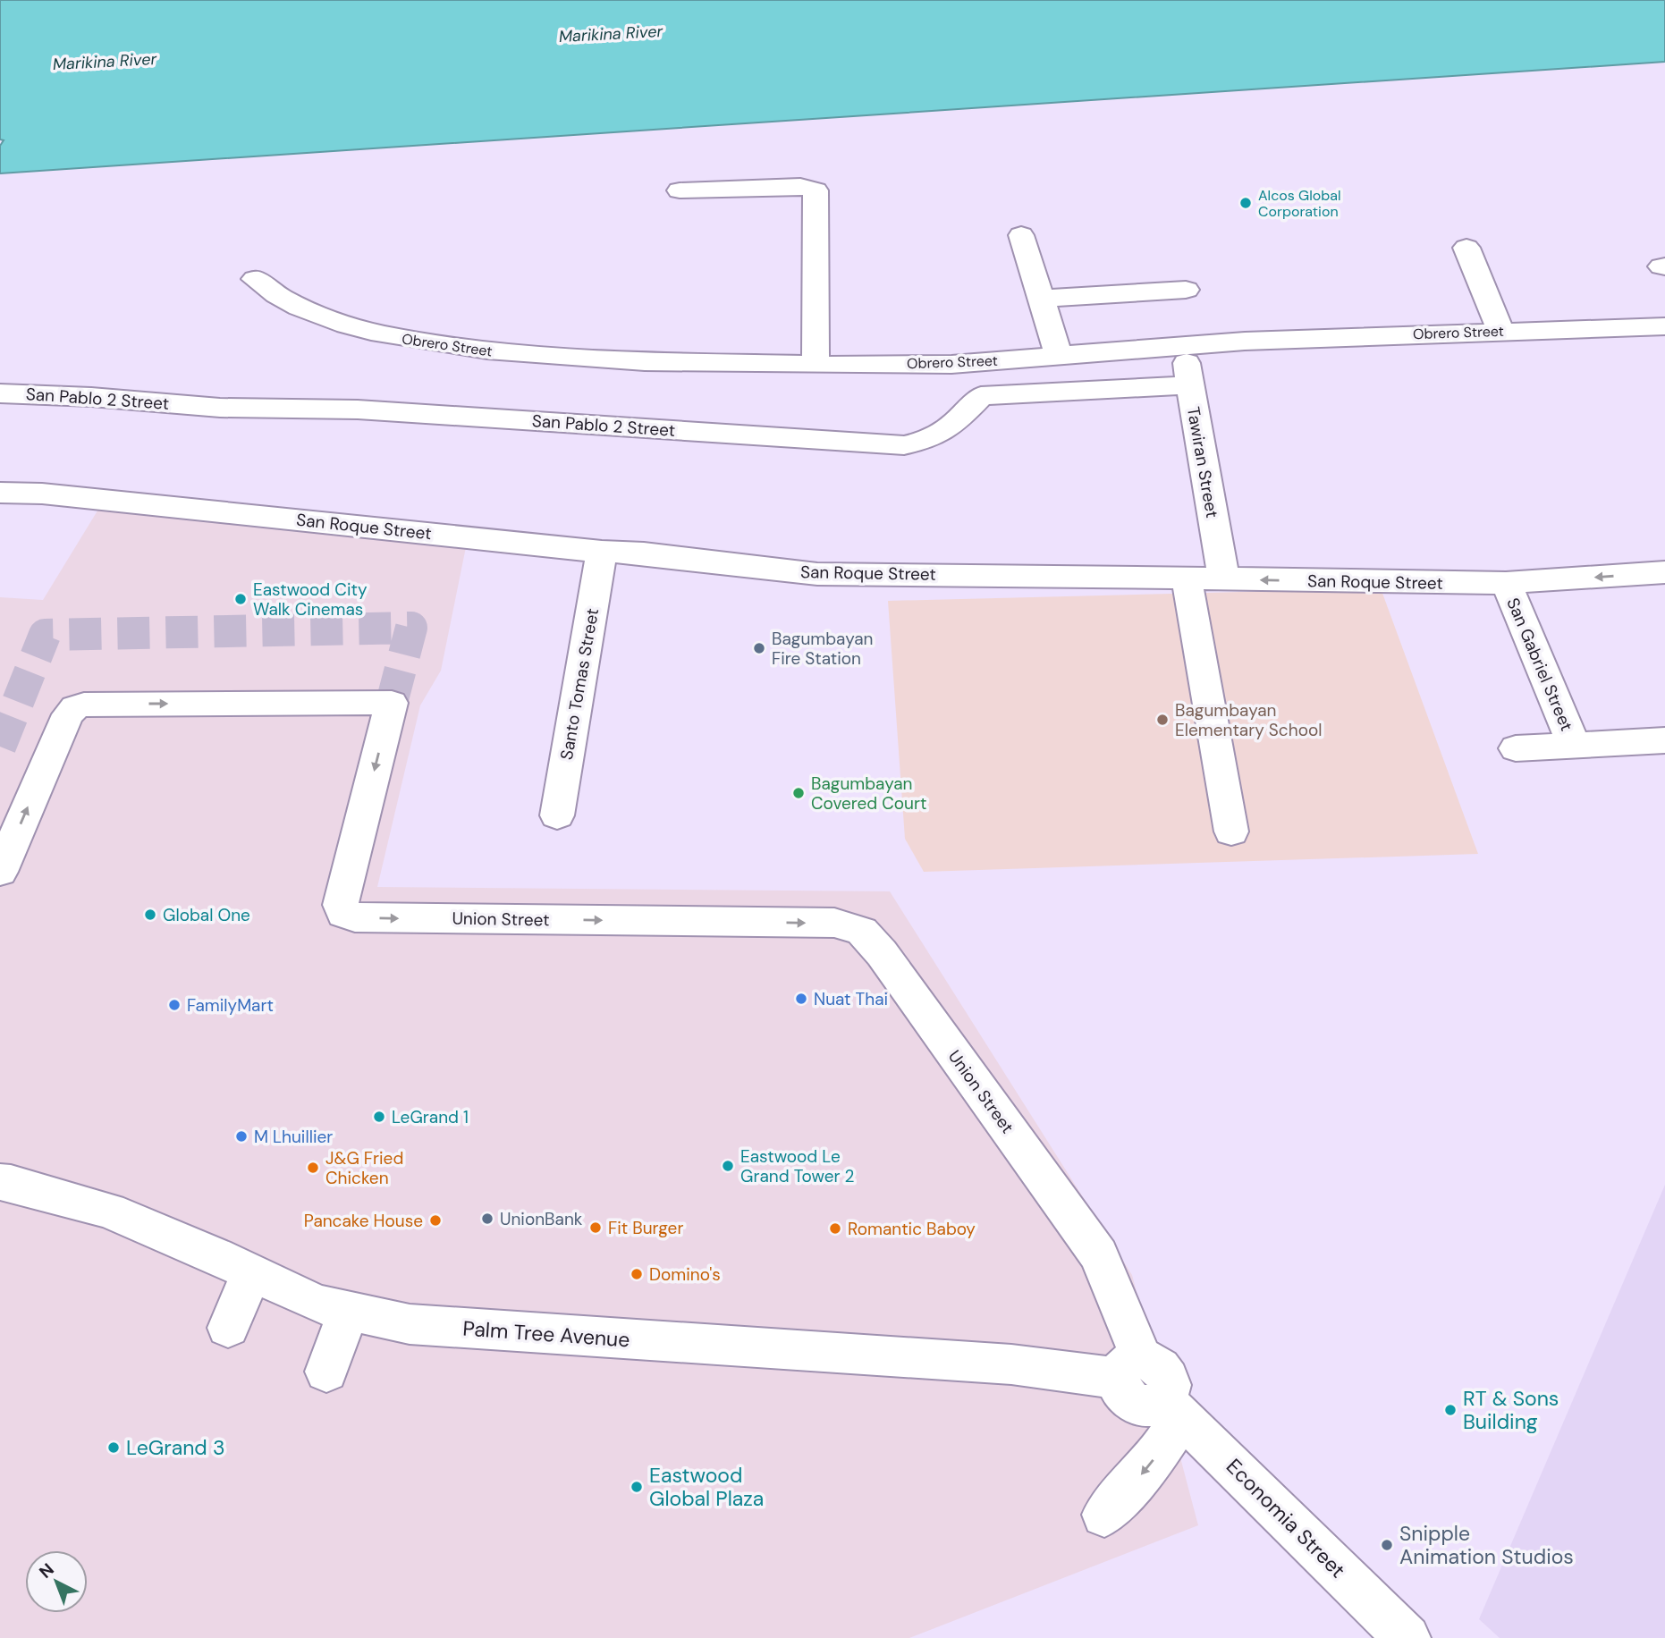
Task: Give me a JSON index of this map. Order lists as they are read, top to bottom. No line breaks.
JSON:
{"streets":{"street":["Obrero Street","San Pablo 2 Street","Tawiran Street","San Roque Street","San Gabriel Street","Santo Tomas Street","Union Street","Palm Tree Avenue","Economia Street"]},"crossings":[["Obrero Street","Tawiran Street"],["San Pablo 2 Street","Tawiran Street"],["Tawiran Street","San Roque Street"],["San Roque Street","San Gabriel Street"],["San Roque Street","Santo Tomas Street"],["Union Street","Palm Tree Avenue"]],"water":["Marikina River"],"places":["Alcos Global Corporation","Eastwood City Walk Cinemas","Bagumbayan Fire Station","Bagumbayan Elementary School","Bagumbayan Covered Court","Global One","Nuat Thai","FamilyMart","LeGrand 1","M Lhuillier","Eastwood Le Grand Tower 2","J&G Fried Chicken","UnionBank","Pancake House","Fit Burger","Romantic Baboy","Domino's","RT & Sons Building","LeGrand 3","Eastwood Global Plaza","Snipple Animation Studios"],"north":"top left"}
